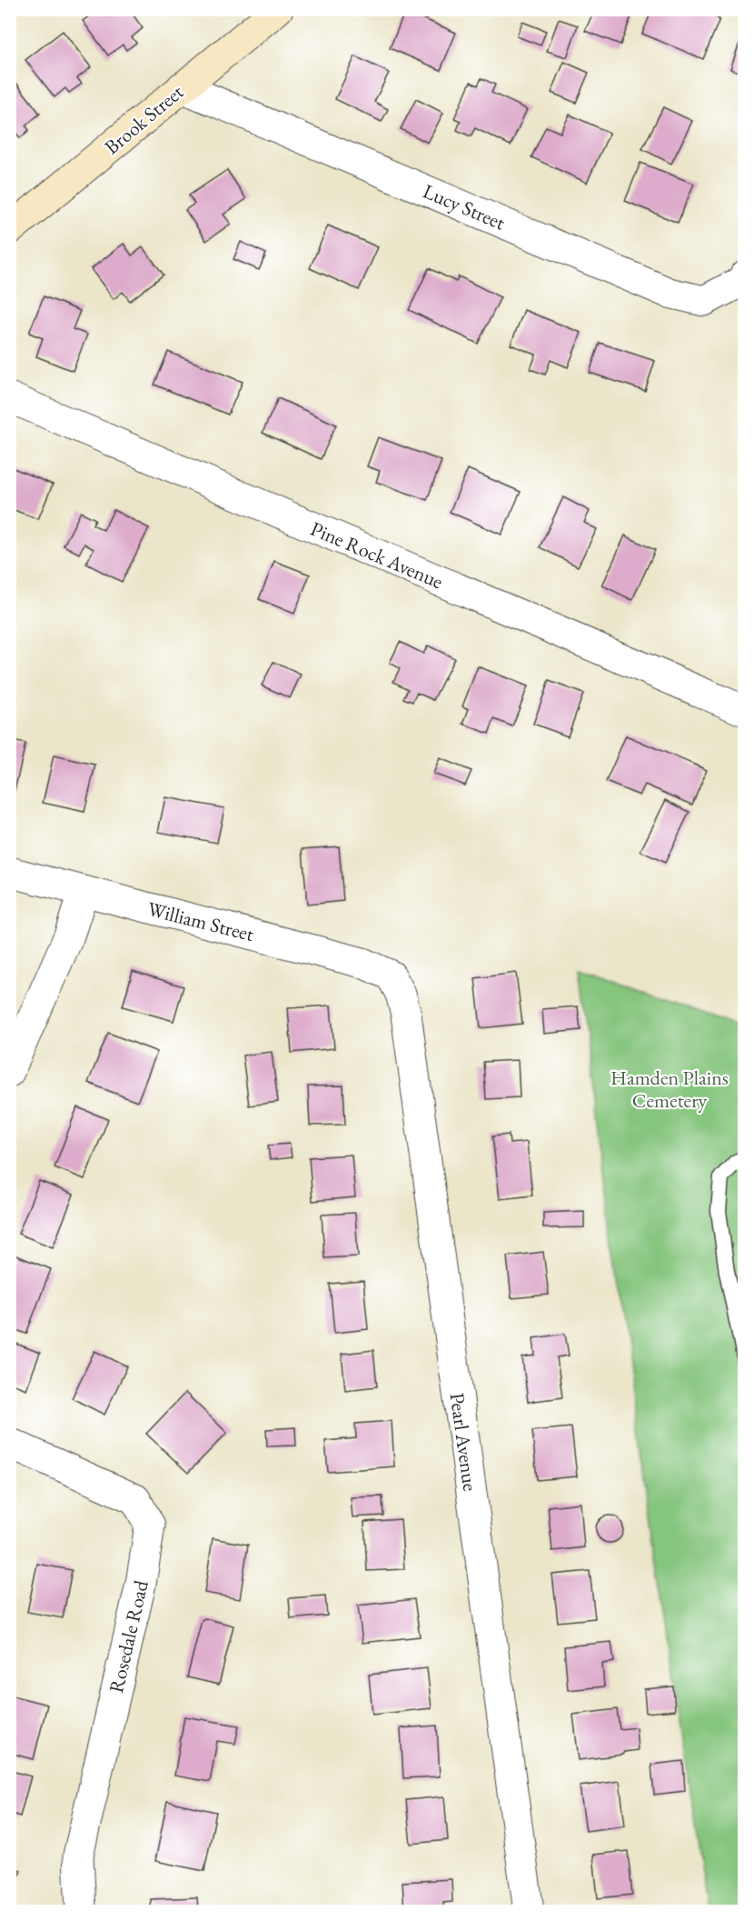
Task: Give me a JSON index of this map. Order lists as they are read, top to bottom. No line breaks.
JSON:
{"streets":{"main road":["Brook Street"],"street":["Lucy Street","Pine Rock Avenue","William Street","Pearl Avenue","Rosedale Road"]},"crossings":[["Brook Street","Lucy Street"],["William Street","Pearl Avenue"]],"parks":["Hamden Plains Cemetery"]}
